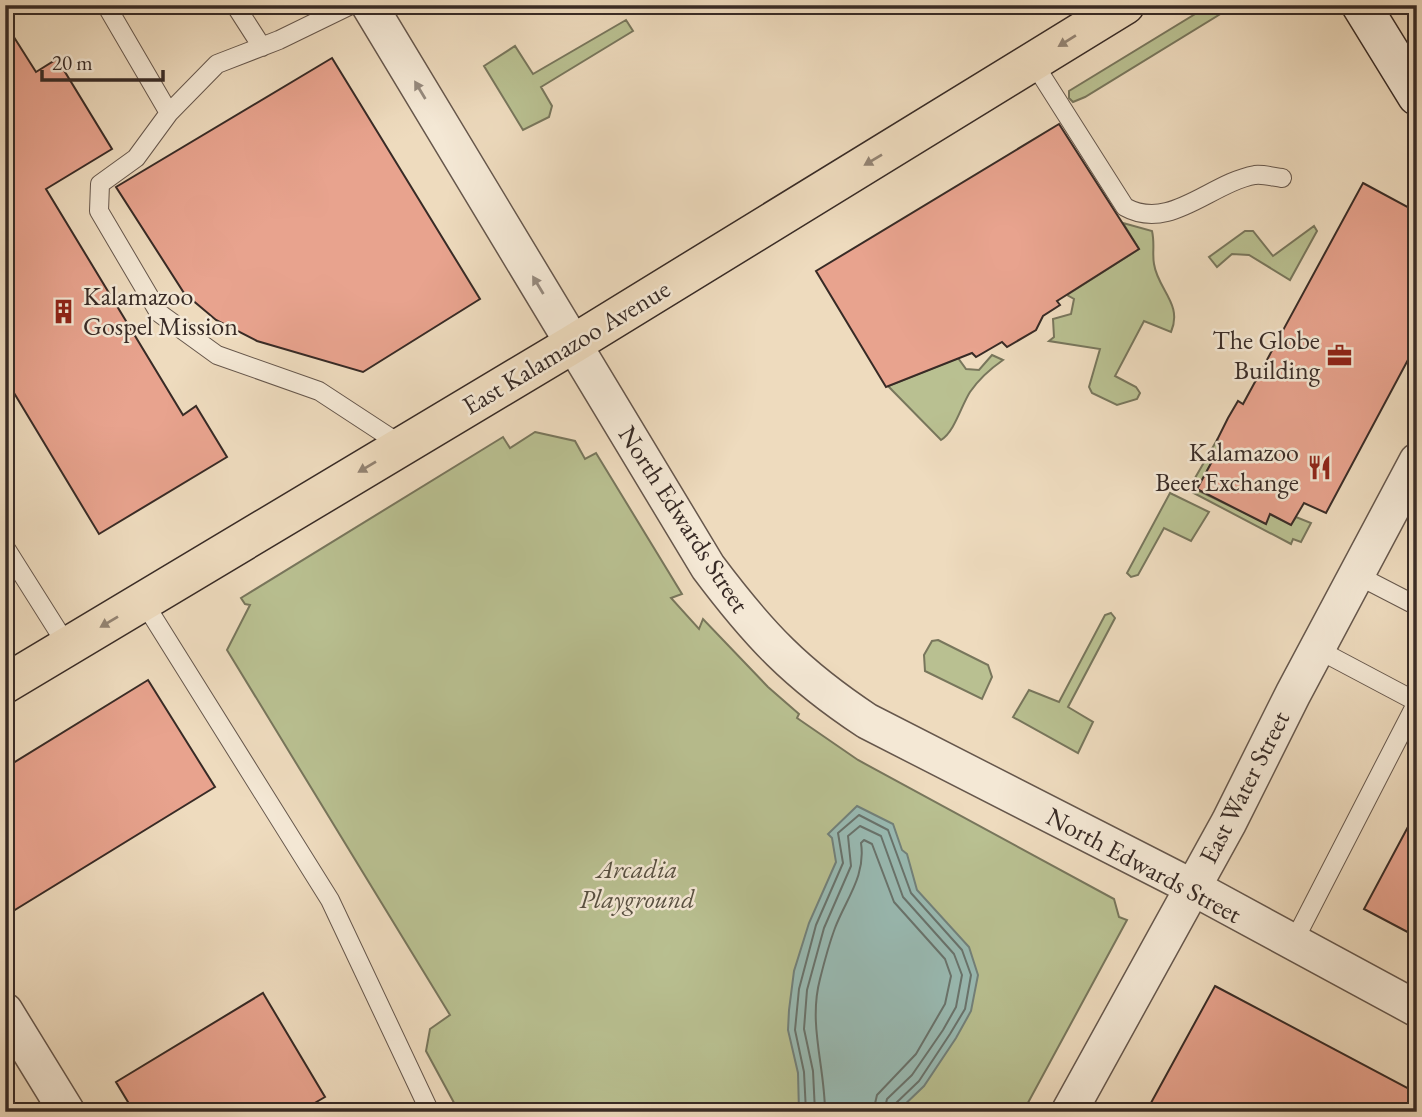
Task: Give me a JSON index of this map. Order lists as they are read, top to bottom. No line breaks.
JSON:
{"streets":{"main road":["East Kalamazoo Avenue"],"street":["North Edwards Street","East Water Street"]},"crossings":[["East Kalamazoo Avenue","North Edwards Street"],["North Edwards Street","East Water Street"]],"one_way":["East Kalamazoo Avenue"],"parks":["Arcadia Playground"],"places":{"building":["Kalamazoo Gospel Mission"],"office":["The Globe Building"],"restaurant":["Kalamazoo Beer Exchange"]},"scale_bar":"20 m"}
